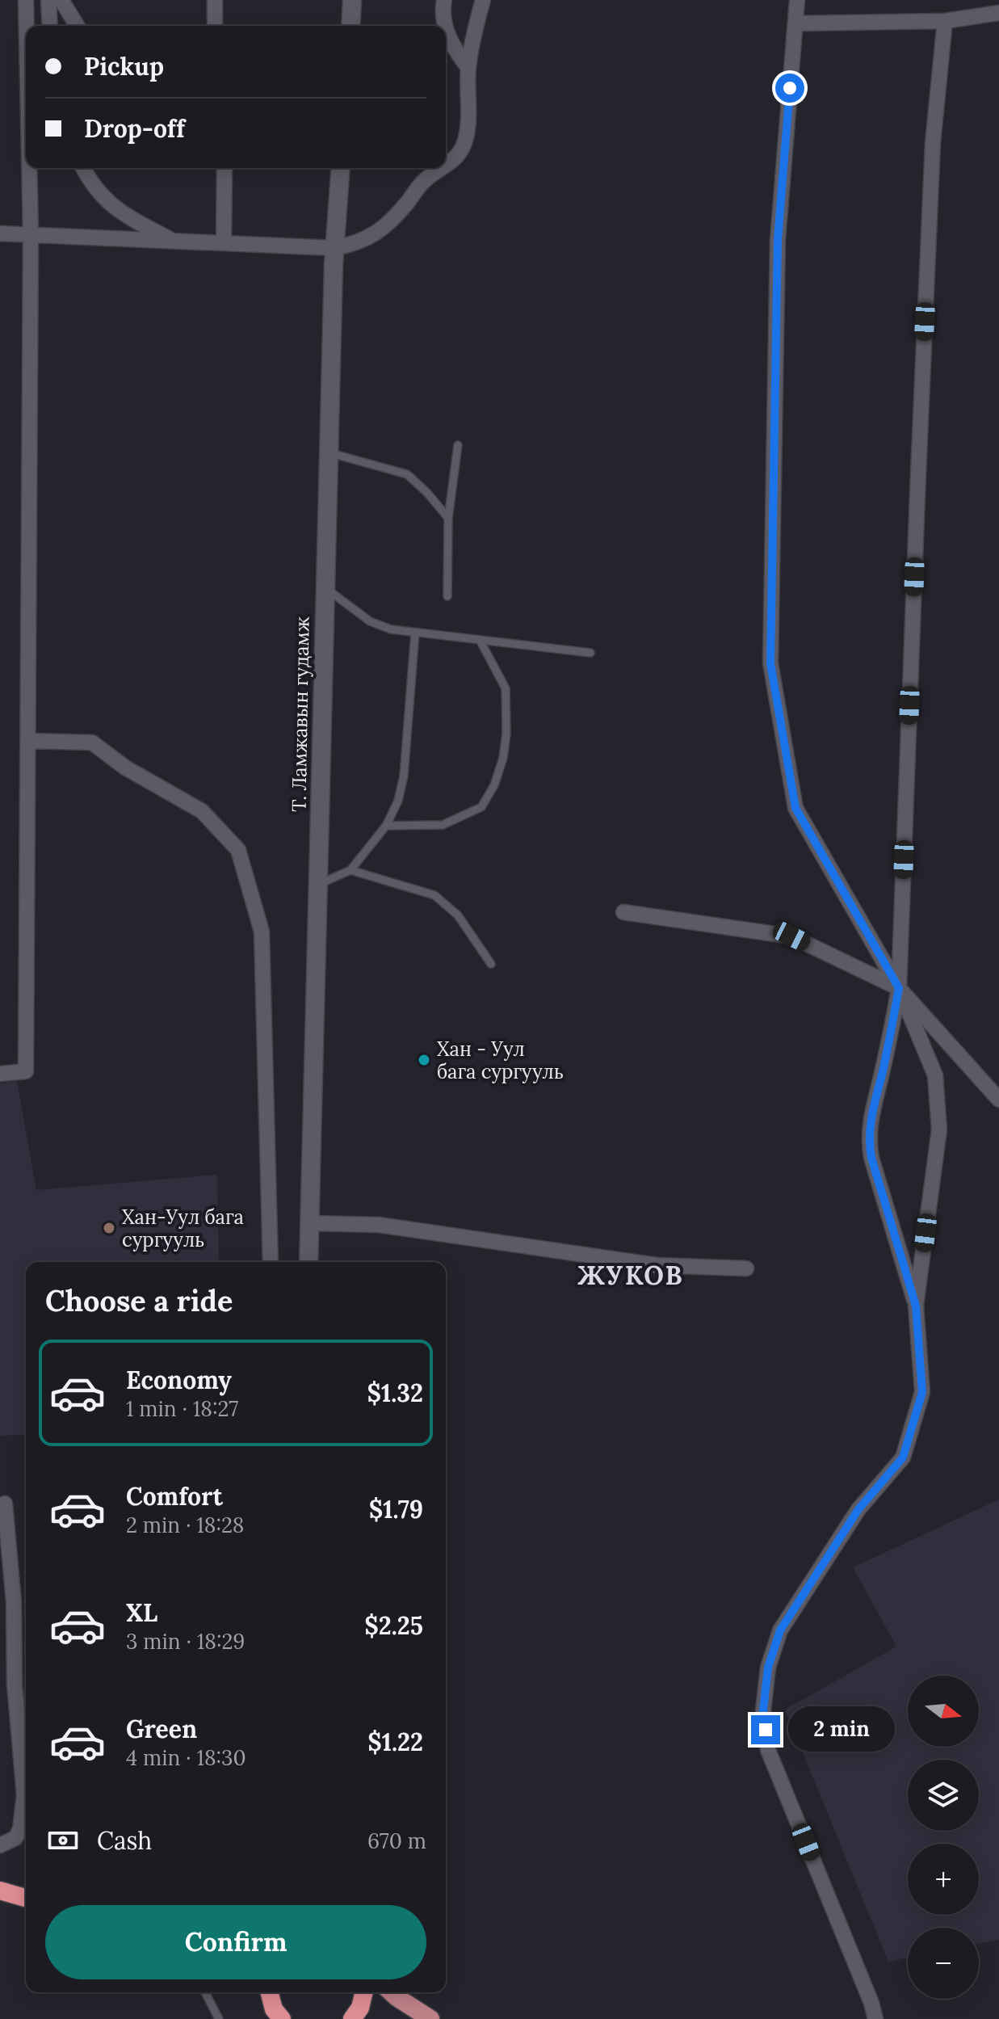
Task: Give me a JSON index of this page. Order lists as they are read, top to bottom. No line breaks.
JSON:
{"streets":{"street":["Т. Ламжавын гудамж"]},"districts":["ЖУКОВ"],"places":["Хан - Уул бага сургууль","Хан-Уул бага сургууль"],"north":"right","page":{"banner":["Pickup","Drop-off"],"heading":"Choose a ride","list":[{"name":"Economy","note":"1 min · 18:27","value":"$1.32"},{"name":"Comfort","note":"2 min · 18:28","value":"$1.79"},{"name":"XL","note":"3 min · 18:29","value":"$2.25"},{"name":"Green","note":"4 min · 18:30","value":"$1.22"}],"map_buttons":["+","−"],"bubble":"2 min","pay":["Cash","670 m"],"buttons":"Confirm"}}
